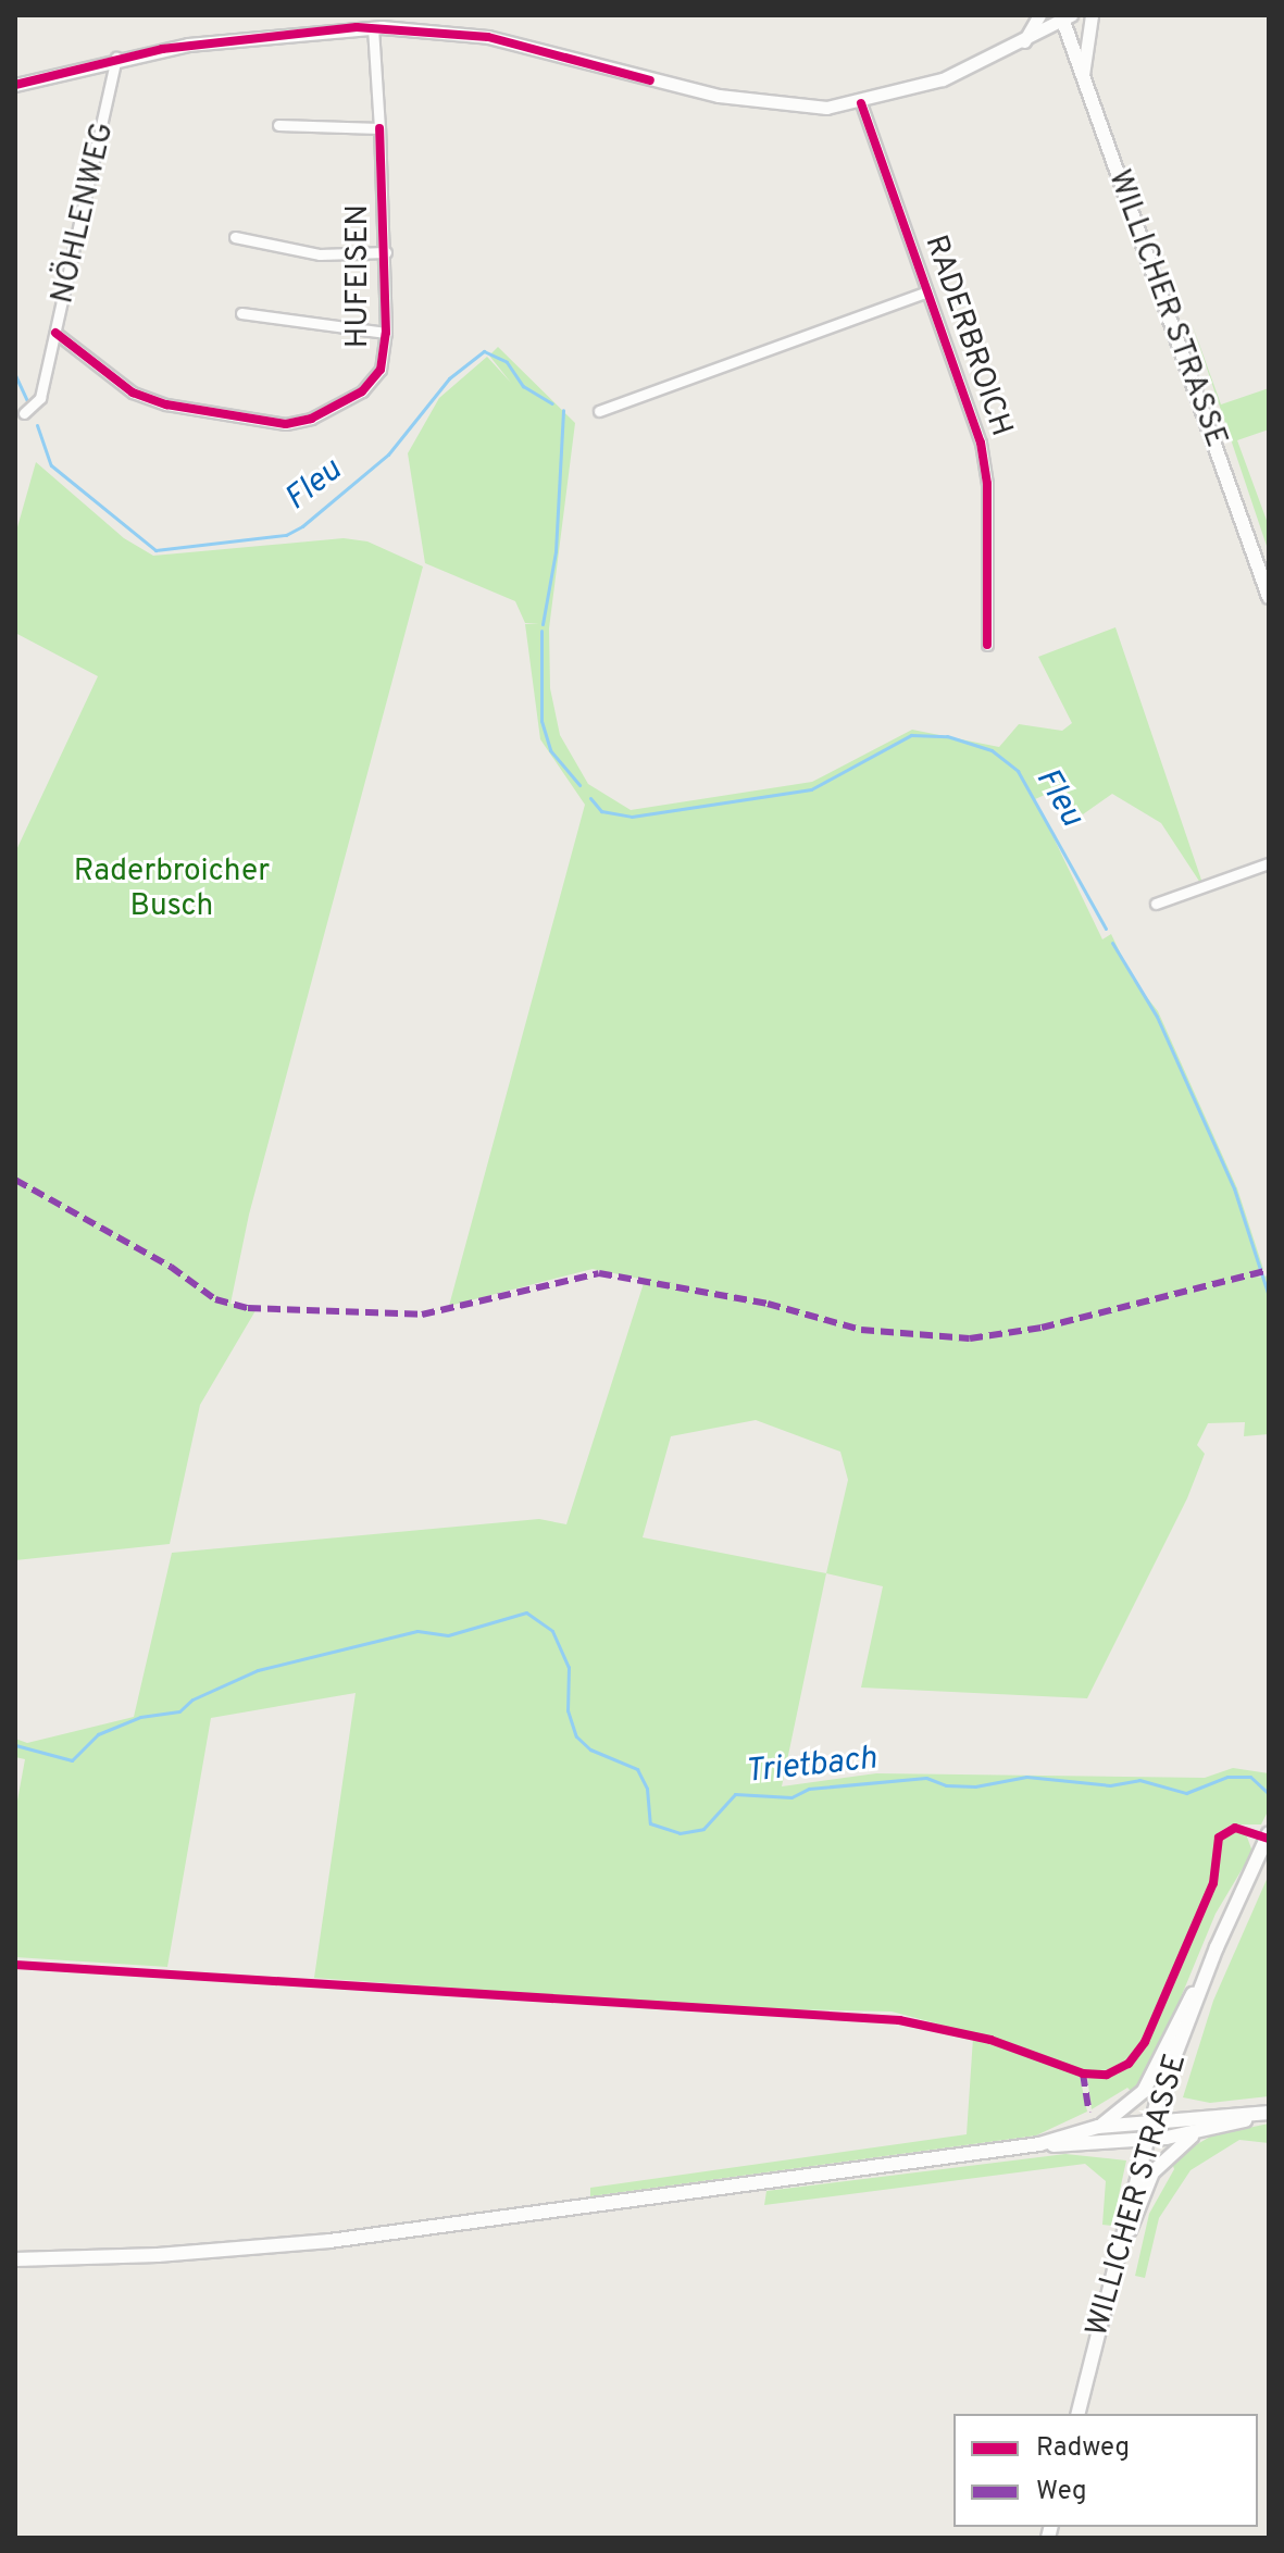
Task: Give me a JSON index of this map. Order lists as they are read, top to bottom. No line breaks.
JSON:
{"streets":{"main road":["WILLICHER STRASSE"],"street":["NÖHLENWEG","HUFEISEN","RADERBROICH"]},"crossings":[["NÖHLENWEG","HUFEISEN"]],"water":["Fleu","Trietbach"],"parks":["Raderbroicher Busch"],"legend":["Radweg","Weg"]}
